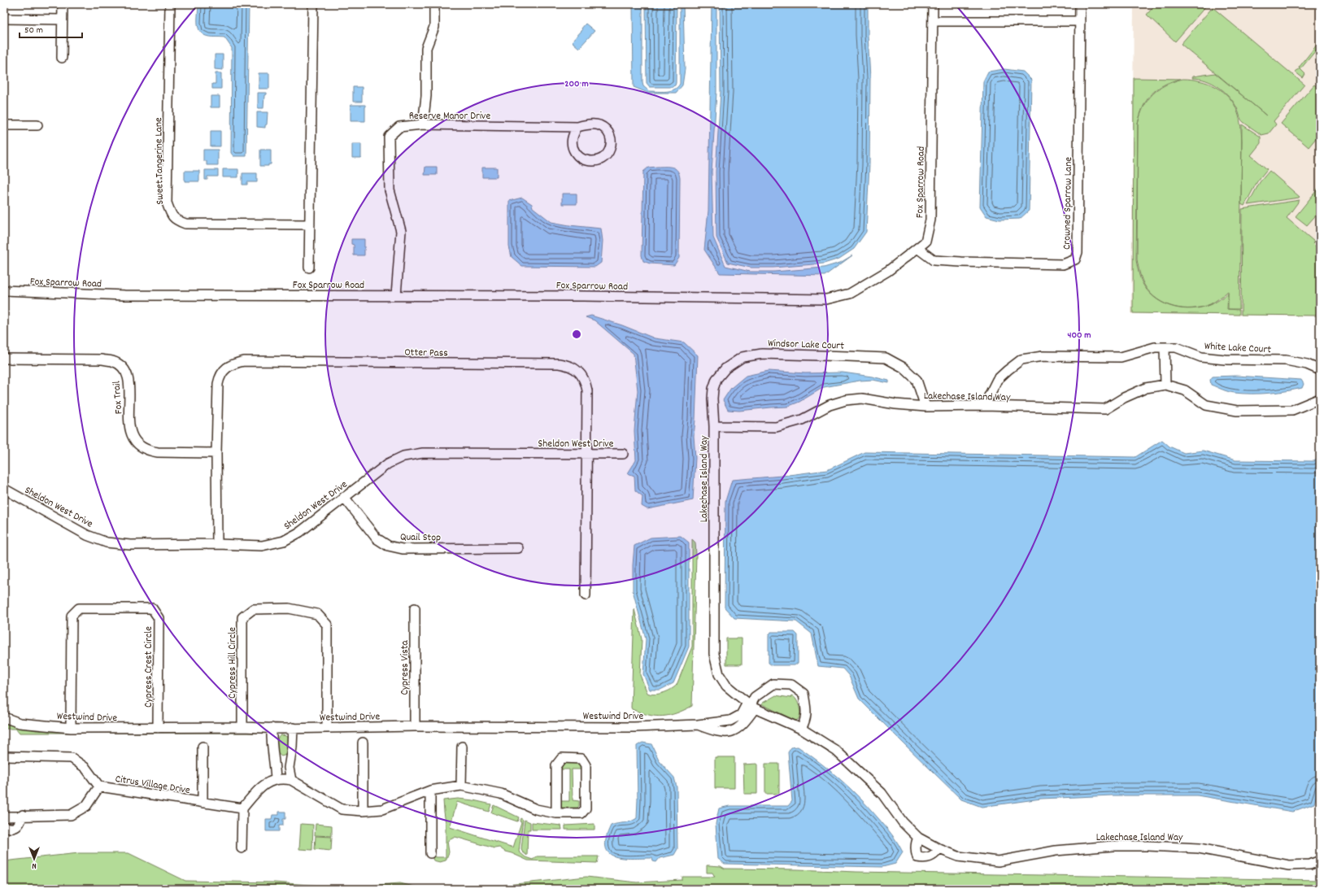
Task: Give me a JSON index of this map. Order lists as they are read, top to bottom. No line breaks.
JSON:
{"streets":{"street":["Reserve Manor Drive","Sweet Tangerine Lane","Fox Sparrow Road","Crowned Sparrow Lane","Windsor Lake Court","White Lake Court","Otter Pass","Lakechase Island Way","Fox Trail","Sheldon West Drive","Quail Stop","Cypress Hill Circle","Cypress Crest Circle","Cypress Vista","Westwind Drive","Citrus Village Drive"]},"crossings":[["Reserve Manor Drive","Fox Sparrow Road"],["Fox Sparrow Road","Crowned Sparrow Lane"],["Windsor Lake Court","Lakechase Island Way"],["White Lake Court","Lakechase Island Way"],["Otter Pass","Fox Trail"],["Otter Pass","Sheldon West Drive"],["Lakechase Island Way","Westwind Drive"],["Sheldon West Drive","Quail Stop"],["Cypress Hill Circle","Westwind Drive"],["Cypress Crest Circle","Westwind Drive"],["Cypress Vista","Westwind Drive"]],"scale_bar":"50 m","north":"bottom","rings":["200 m","400 m"]}
